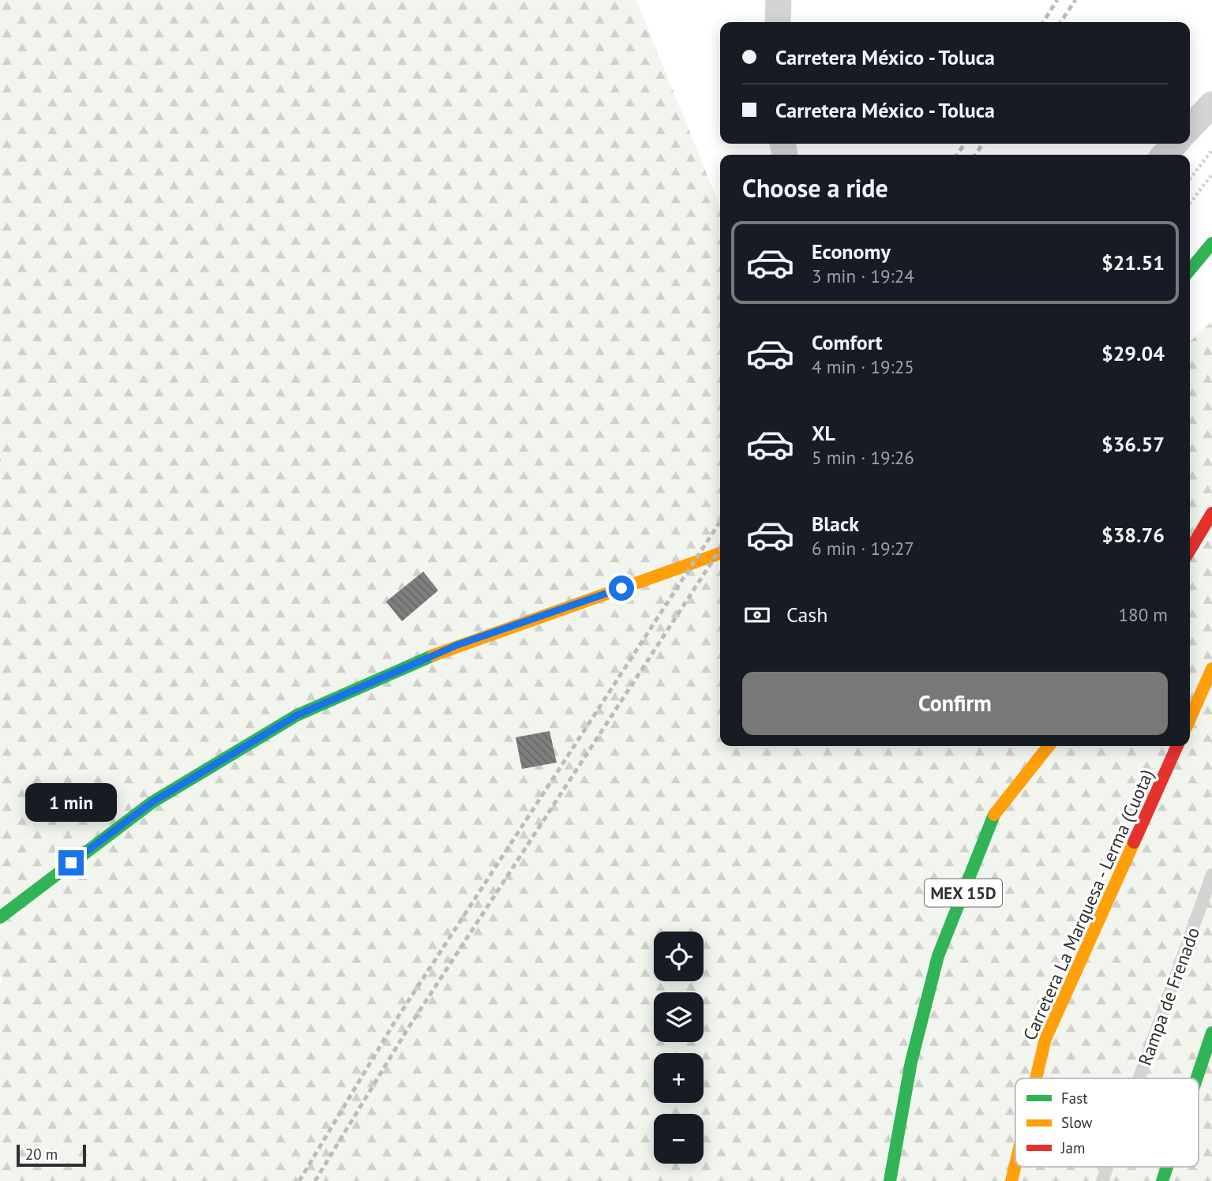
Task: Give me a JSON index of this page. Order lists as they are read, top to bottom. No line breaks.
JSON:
{"streets":{"main road":["MEX 15D","Carretera La Marquesa - Lerma (Cuota)"],"lane":["Rampa de Frenado"]},"legend":["Fast","Slow","Jam"],"scale_bar":"20 m","page":{"banner":["Carretera México - Toluca","Carretera México - Toluca"],"heading":"Choose a ride","list":[{"name":"Economy","note":"3 min · 19:24","value":"$21.51"},{"name":"Comfort","note":"4 min · 19:25","value":"$29.04"},{"name":"XL","note":"5 min · 19:26","value":"$36.57"},{"name":"Black","note":"6 min · 19:27","value":"$38.76"}],"pay":["Cash","180 m"],"buttons":"Confirm","bubble":"1 min","map_buttons":["+","−"],"scale":"20 m"}}
